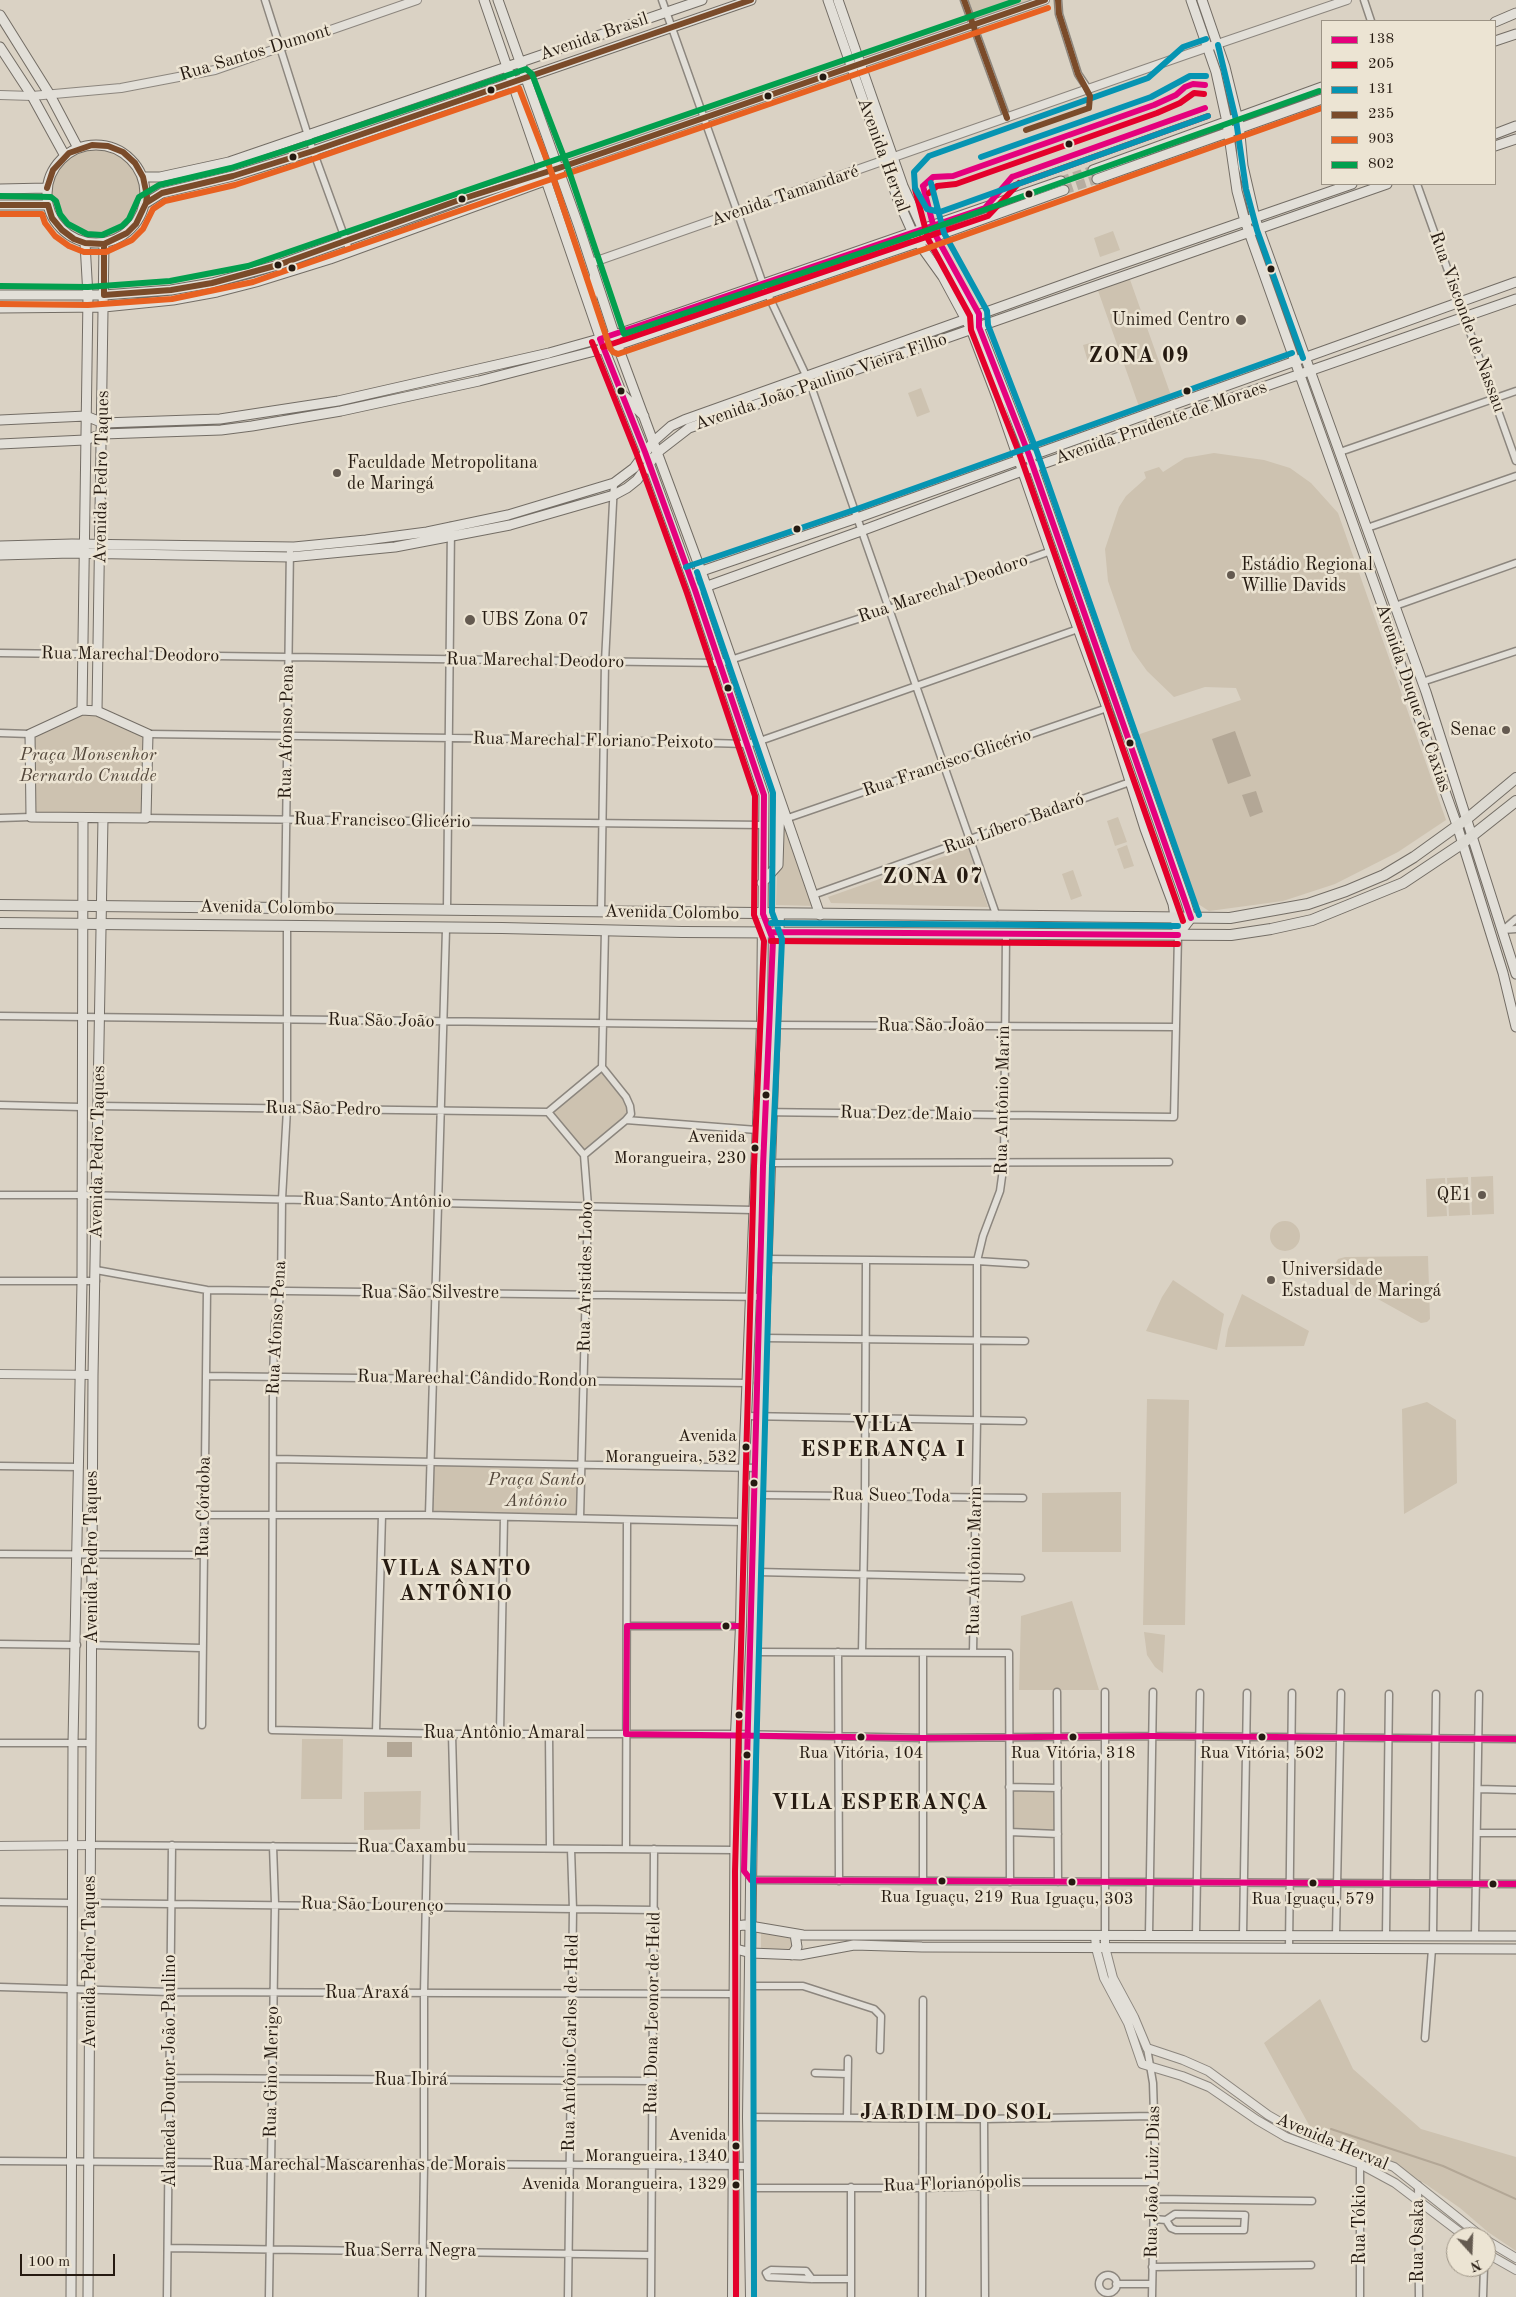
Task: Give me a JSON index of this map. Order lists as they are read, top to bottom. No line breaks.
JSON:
{"streets":{"main road":["Avenida Brasil","Avenida Herval","Avenida João Paulino Vieira Filho","Avenida Prudente de Moraes","Avenida Pedro Taques","Avenida Duque de Caxias","Rua Francisco Glicério","Avenida Colombo"],"street":["Rua Santos Dumont","Avenida Tamandaré","Rua Visconde de Nassau","Rua Marechal Deodoro","Rua Afonso Pena","Rua Marechal Floriano Peixoto","Rua Líbero Badaró","Rua São João","Rua Antônio Marin","Rua São Pedro","Rua Dez de Maio","Rua Santo Antônio","Rua Aristides Lobo","Rua São Silvestre","Rua Marechal Cândido Rondon","Rua Sueo Toda","Rua Córdoba","Rua Antônio Amaral","Rua Caxambu","Rua São Lourenço","Rua Araxá","Rua Dona Leonor de Held","Rua Antônio Carlos de Held","Alameda Doutor João Paulino","Rua Gino Merigo","Rua Ibirá","Rua Marechal Mascarenhas de Morais","Rua João Luiz Dias","Rua Florianópolis","Rua Tókio","Rua Osaka","Rua Serra Negra"]},"crossings":[["Avenida Brasil","Avenida Pedro Taques"],["Avenida Herval","Avenida Tamandaré"],["Avenida Herval","Avenida João Paulino Vieira Filho"],["Avenida Herval","Avenida Prudente de Moraes"],["Avenida Herval","Rua Marechal Deodoro"],["Avenida Herval","Rua Marechal Floriano Peixoto"],["Avenida Herval","Rua Francisco Glicério"],["Avenida Herval","Rua Líbero Badaró"],["Avenida Herval","Avenida Colombo"],["Avenida Herval","Rua João Luiz Dias"],["Avenida Herval","Rua Tókio"],["Avenida Herval","Rua Osaka"],["Avenida Tamandaré","Avenida Duque de Caxias"],["Rua Visconde de Nassau","Avenida Prudente de Moraes"],["Avenida João Paulino Vieira Filho","Avenida Duque de Caxias"],["Avenida João Paulino Vieira Filho","Rua Afonso Pena"],["Avenida Prudente de Moraes","Avenida Duque de Caxias"],["Avenida Pedro Taques","Rua Marechal Deodoro"],["Avenida Pedro Taques","Rua Francisco Glicério"],["Avenida Pedro Taques","Avenida Colombo"],["Avenida Pedro Taques","Rua São João"],["Avenida Pedro Taques","Rua São Pedro"],["Avenida Pedro Taques","Rua Santo Antônio"],["Avenida Pedro Taques","Rua São Silvestre"],["Avenida Pedro Taques","Rua Caxambu"],["Avenida Pedro Taques","Rua São Lourenço"],["Avenida Pedro Taques","Rua Araxá"],["Avenida Pedro Taques","Rua Marechal Mascarenhas de Morais"],["Rua Marechal Deodoro","Rua Afonso Pena"],["Avenida Duque de Caxias","Avenida Colombo"],["Rua Afonso Pena","Rua Marechal Floriano Peixoto"],["Rua Afonso Pena","Rua Francisco Glicério"],["Rua Afonso Pena","Avenida Colombo"],["Rua Afonso Pena","Rua São João"],["Rua Afonso Pena","Rua São Pedro"],["Rua Afonso Pena","Rua Santo Antônio"],["Rua Afonso Pena","Rua São Silvestre"],["Rua Afonso Pena","Rua Marechal Cândido Rondon"],["Rua Afonso Pena","Rua Antônio Amaral"],["Avenida Colombo","Rua Antônio Marin"],["Rua São João","Rua Antônio Marin"],["Rua São João","Rua Dez de Maio"],["Rua Antônio Marin","Rua Dez de Maio"],["Rua Antônio Marin","Rua Sueo Toda"],["Rua Santo Antônio","Rua Aristides Lobo"],["Rua Aristides Lobo","Rua São Silvestre"],["Rua Aristides Lobo","Rua Marechal Cândido Rondon"],["Rua São Silvestre","Rua Córdoba"],["Rua Marechal Cândido Rondon","Rua Córdoba"],["Rua Caxambu","Rua Dona Leonor de Held"],["Rua Caxambu","Rua Antônio Carlos de Held"],["Rua Caxambu","Alameda Doutor João Paulino"],["Rua Caxambu","Rua Gino Merigo"],["Rua São Lourenço","Rua Dona Leonor de Held"],["Rua São Lourenço","Rua Antônio Carlos de Held"],["Rua São Lourenço","Alameda Doutor João Paulino"],["Rua São Lourenço","Rua Gino Merigo"],["Rua Araxá","Rua Dona Leonor de Held"],["Rua Araxá","Rua Antônio Carlos de Held"],["Rua Araxá","Alameda Doutor João Paulino"],["Rua Araxá","Rua Gino Merigo"],["Rua Dona Leonor de Held","Rua Ibirá"],["Rua Dona Leonor de Held","Rua Marechal Mascarenhas de Morais"],["Rua Dona Leonor de Held","Rua Serra Negra"],["Rua Antônio Carlos de Held","Rua Ibirá"],["Rua Antônio Carlos de Held","Rua Marechal Mascarenhas de Morais"],["Rua Antônio Carlos de Held","Rua Serra Negra"],["Alameda Doutor João Paulino","Rua Ibirá"],["Alameda Doutor João Paulino","Rua Marechal Mascarenhas de Morais"],["Alameda Doutor João Paulino","Rua Serra Negra"],["Rua Gino Merigo","Rua Ibirá"],["Rua Gino Merigo","Rua Marechal Mascarenhas de Morais"],["Rua Gino Merigo","Rua Serra Negra"],["Rua João Luiz Dias","Rua Florianópolis"]],"districts":["ZONA 09","ZONA 07","VILA ESPERANÇA I","VILA SANTO ANTÔNIO","VILA ESPERANÇA","JARDIM DO SOL"],"parks":["Praça Monsenhor Bernardo Cnudde","Praça Santo Antônio"],"places":["Unimed Centro","Faculdade Metropolitana de Maringá","Estádio Regional Willie Davids","UBS Zona 07","Senac","Avenida Morangueira, 230","QE1","Universidade Estadual de Maringá","Avenida Morangueira, 532","Rua Vitória, 104","Rua Vitória, 318","Rua Vitória, 502","Rua Iguaçu, 219","Rua Iguaçu, 303","Rua Iguaçu, 579","Avenida Morangueira, 1340","Avenida Morangueira, 1329"],"lines":["transit line 235","transit line 802","transit line 903","transit line 131","transit line 138","transit line 205"],"legend":["138","205","131","235","903","802"],"scale_bar":"100 m","north":"bottom"}
